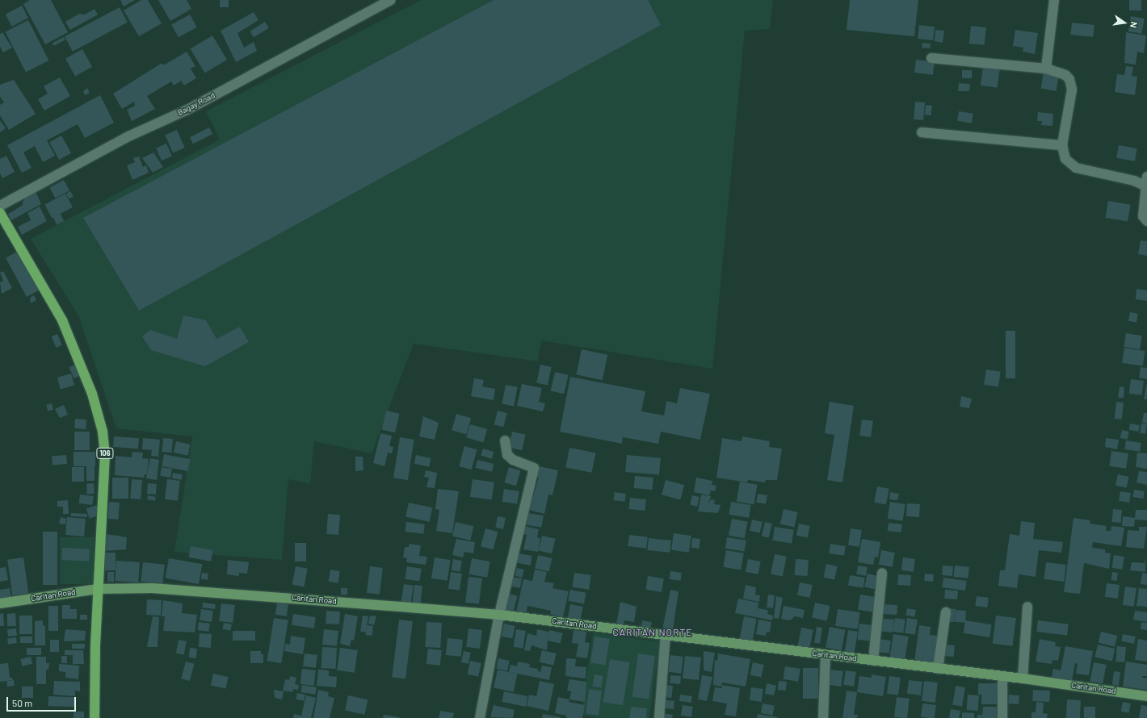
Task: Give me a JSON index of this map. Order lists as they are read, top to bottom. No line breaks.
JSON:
{"streets":{"highway":["106"],"main road":["Caritan Road"],"street":["Bagay Road"]},"crossings":[["106","Caritan Road"]],"districts":["CARITAN NORTE"],"scale_bar":"50 m","north":"right"}
